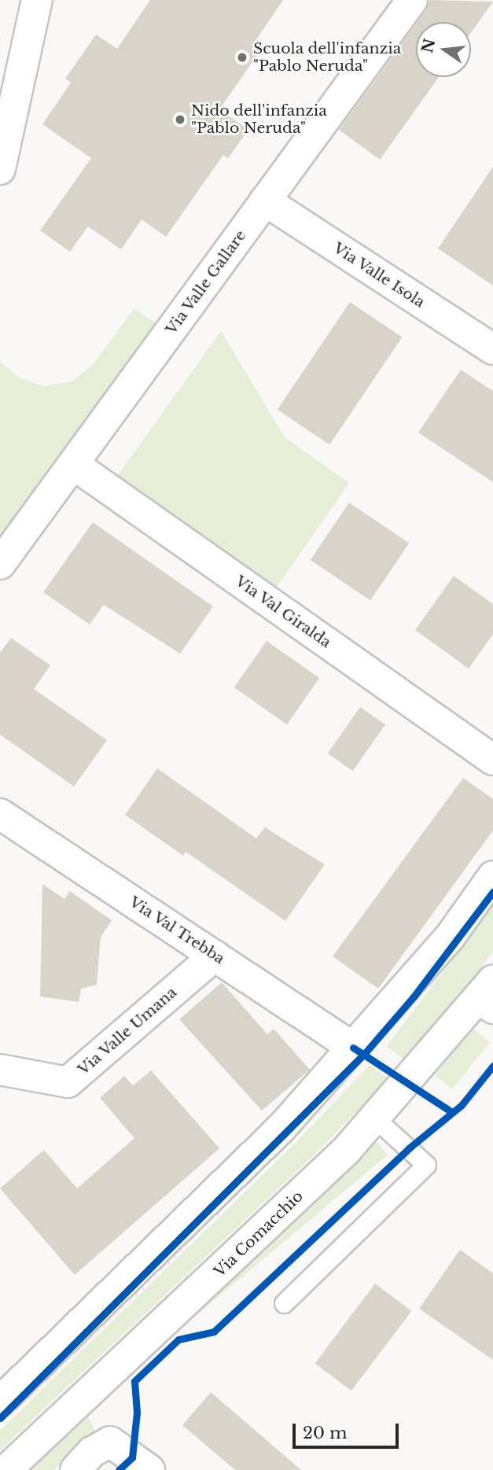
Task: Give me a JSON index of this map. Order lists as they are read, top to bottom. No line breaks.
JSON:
{"streets":{"street":["Via Valle Isola","Via Valle Gallare","Via Val Giralda","Via Val Trebba","Via Valle Umana","Via Comacchio"]},"crossings":[["Via Valle Isola","Via Valle Gallare"],["Via Valle Gallare","Via Val Giralda"],["Via Val Trebba","Via Valle Umana"]],"places":["Scuola dell'infanzia \"Pablo Neruda\"","Nido dell'infanzia \"Pablo Neruda\""],"scale_bar":"20 m","north":"left"}
